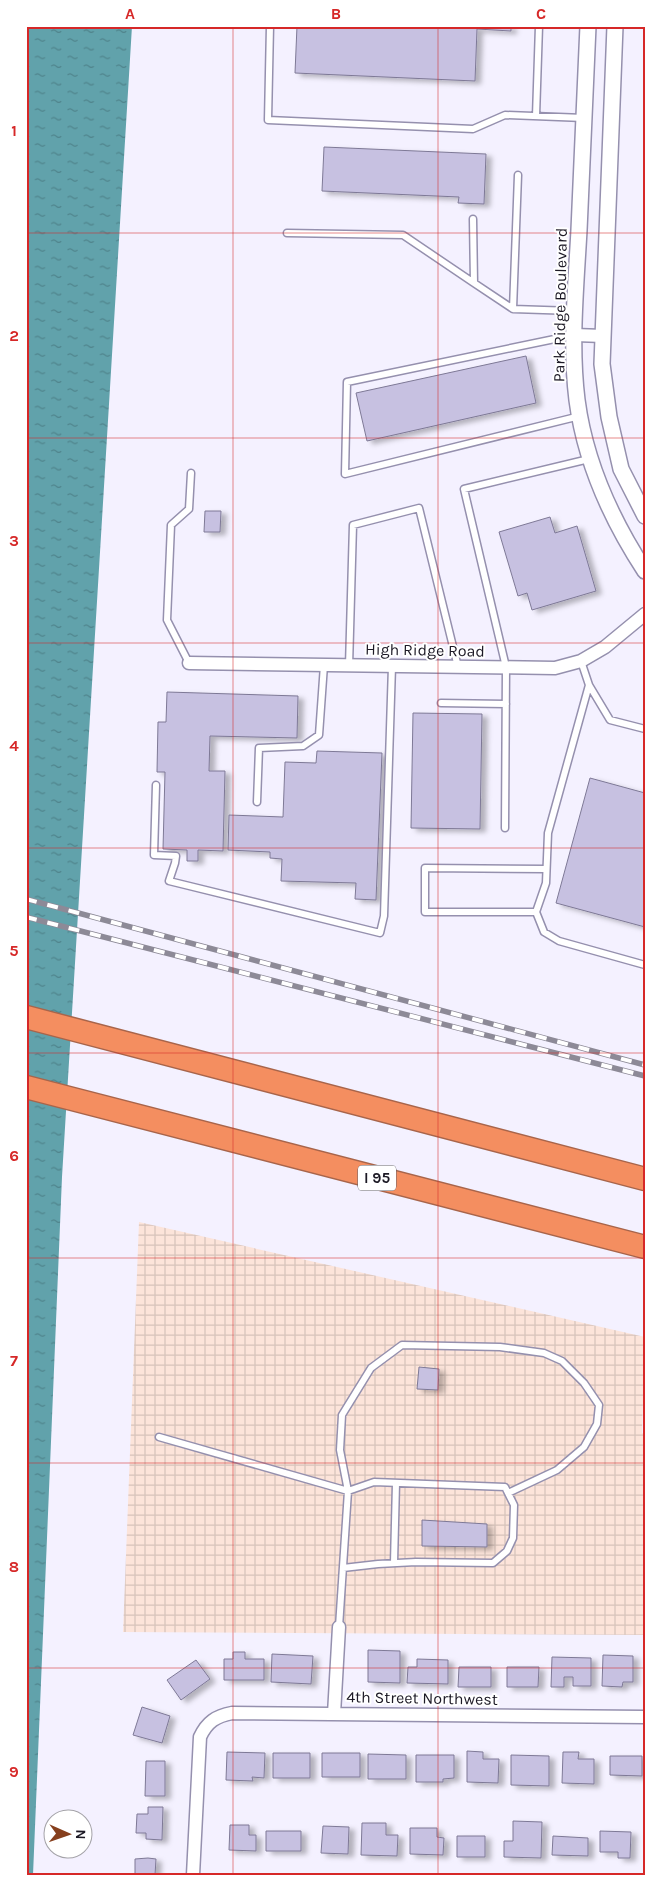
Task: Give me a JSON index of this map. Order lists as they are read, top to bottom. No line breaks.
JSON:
{"streets":{"highway":["I 95"],"street":["Park Ridge Boulevard","High Ridge Road","4th Street Northwest"]},"north":"right","grid":{"columns":["A","B","C"],"rows":["1","2","3","4","5","6","7","8","9"]}}
